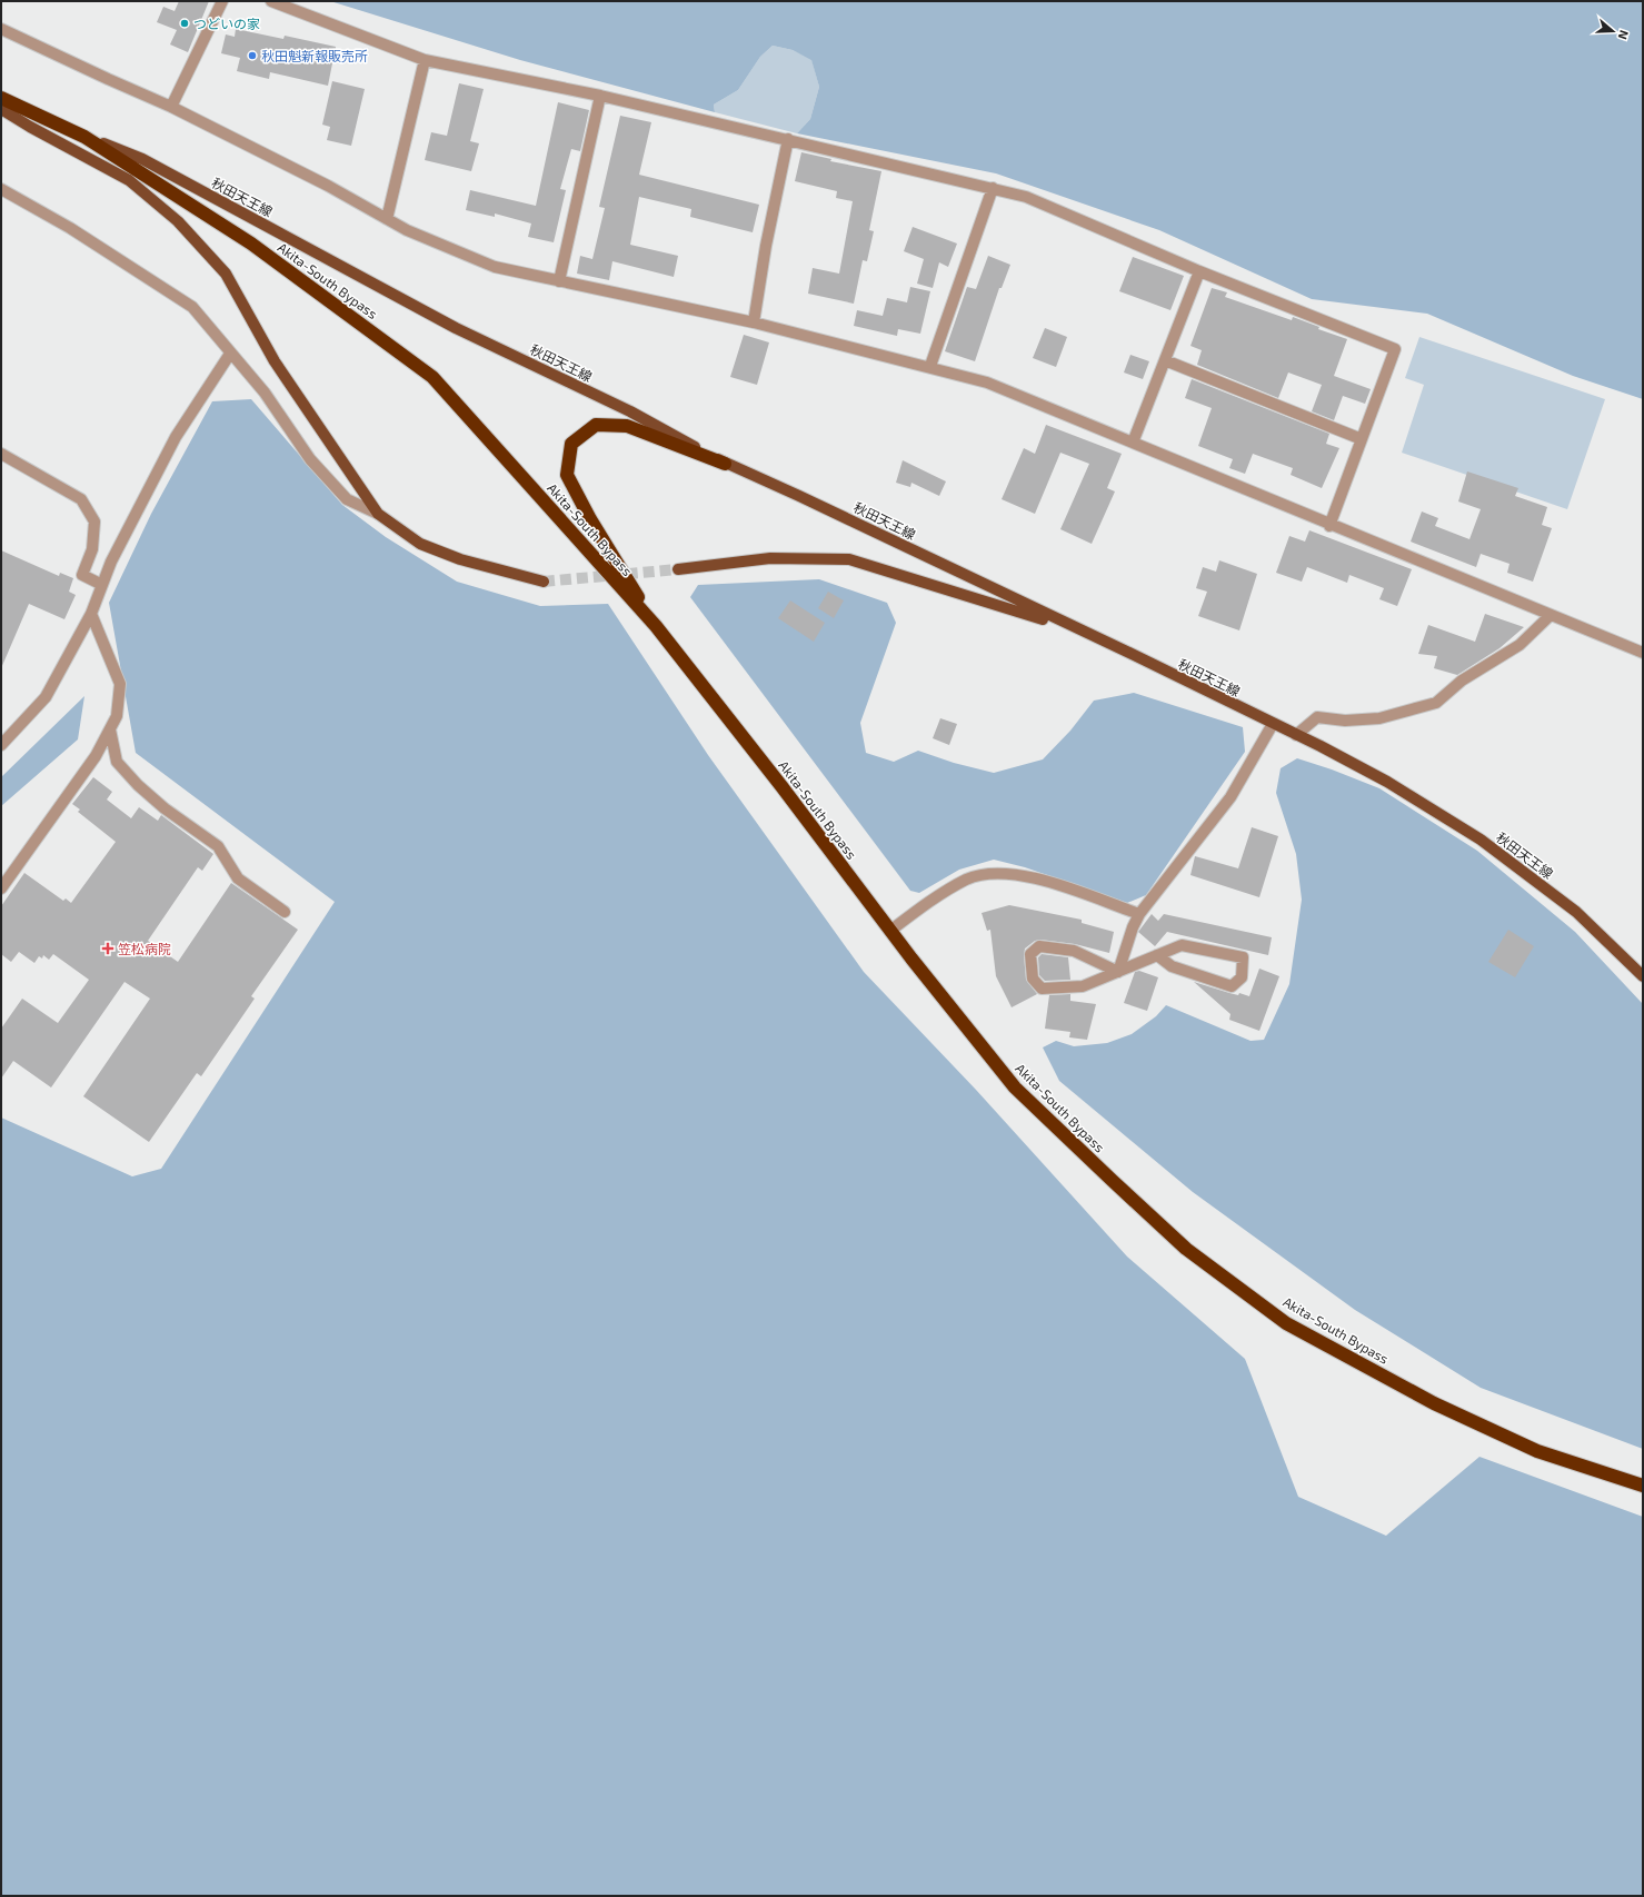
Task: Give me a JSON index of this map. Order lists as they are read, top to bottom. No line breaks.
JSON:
{"streets":{"highway":["Akita-South Bypass"],"main road":["秋田天王線"]},"crossings":[["秋田天王線","Akita-South Bypass"]],"places":{"other":["つどいの家","秋田魁新報販売所"],"health":["笠松病院"]},"north":"right"}
